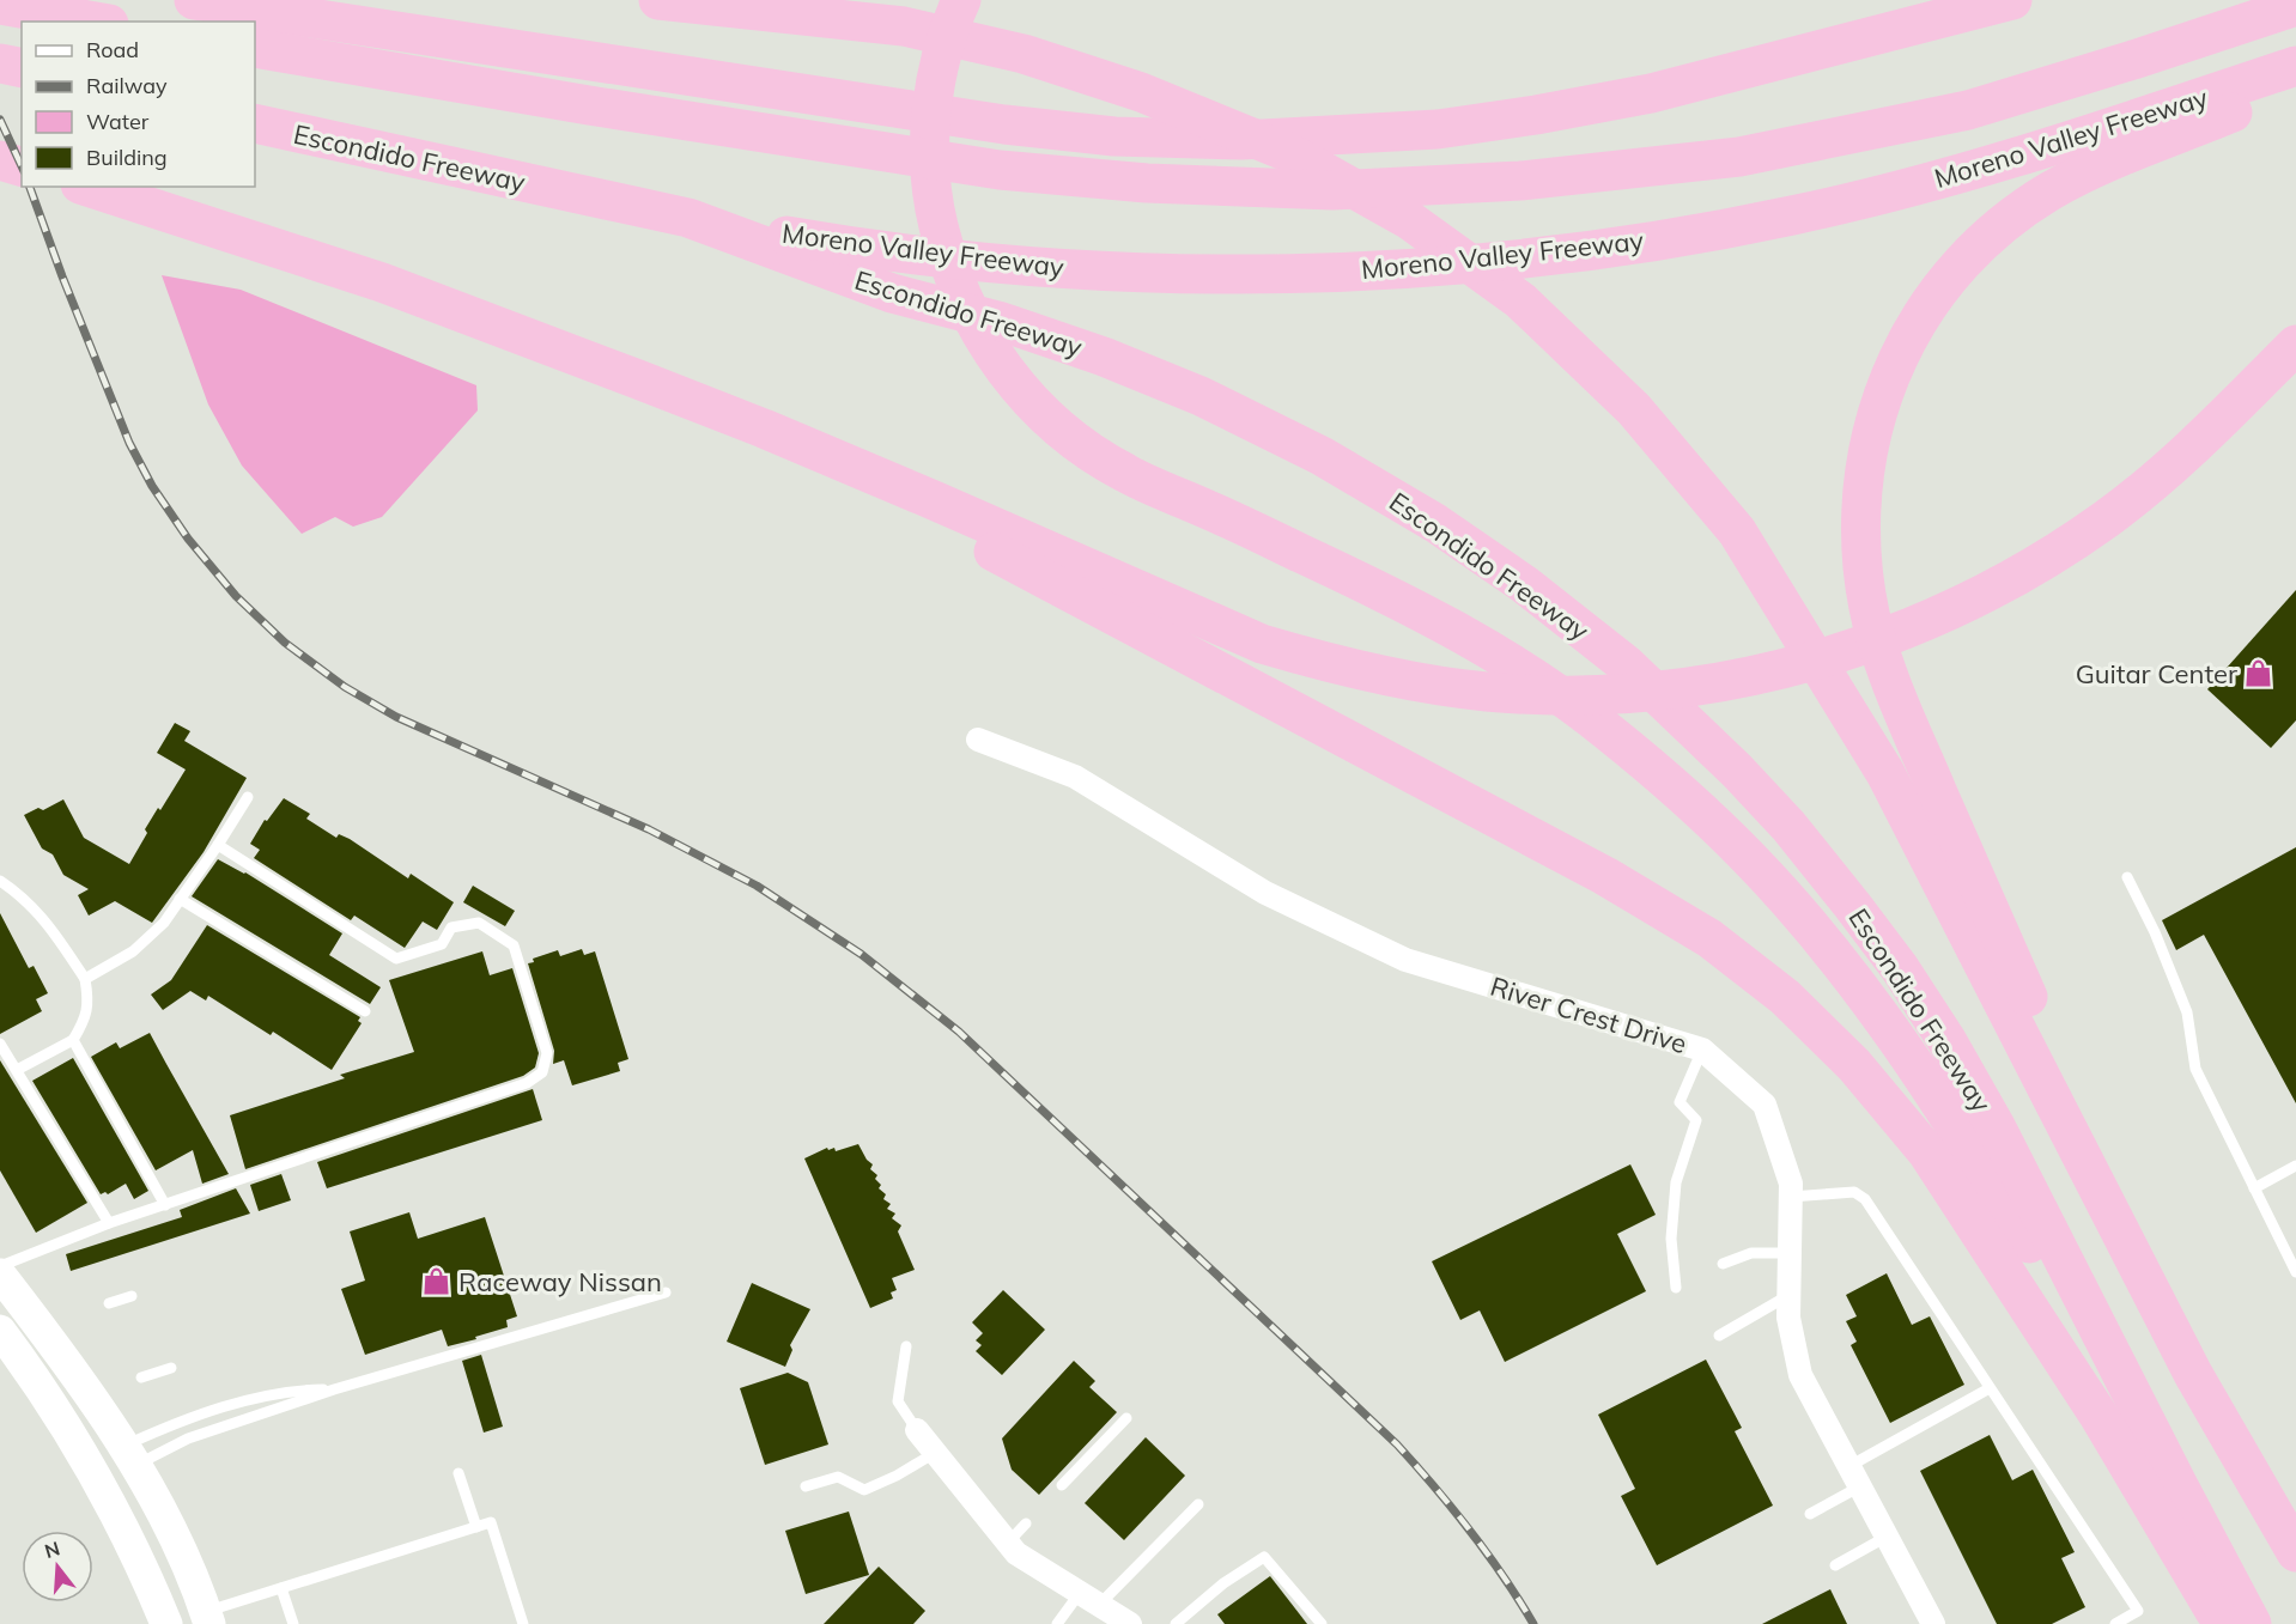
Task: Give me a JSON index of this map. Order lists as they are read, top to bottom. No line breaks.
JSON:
{"streets":{"highway":["Moreno Valley Freeway","Escondido Freeway"],"street":["River Crest Drive"]},"crossings":[["Moreno Valley Freeway","Escondido Freeway"]],"places":{"shop":["Guitar Center","Raceway Nissan"]},"legend":["Road","Railway","Water","Building"],"north":"top"}
